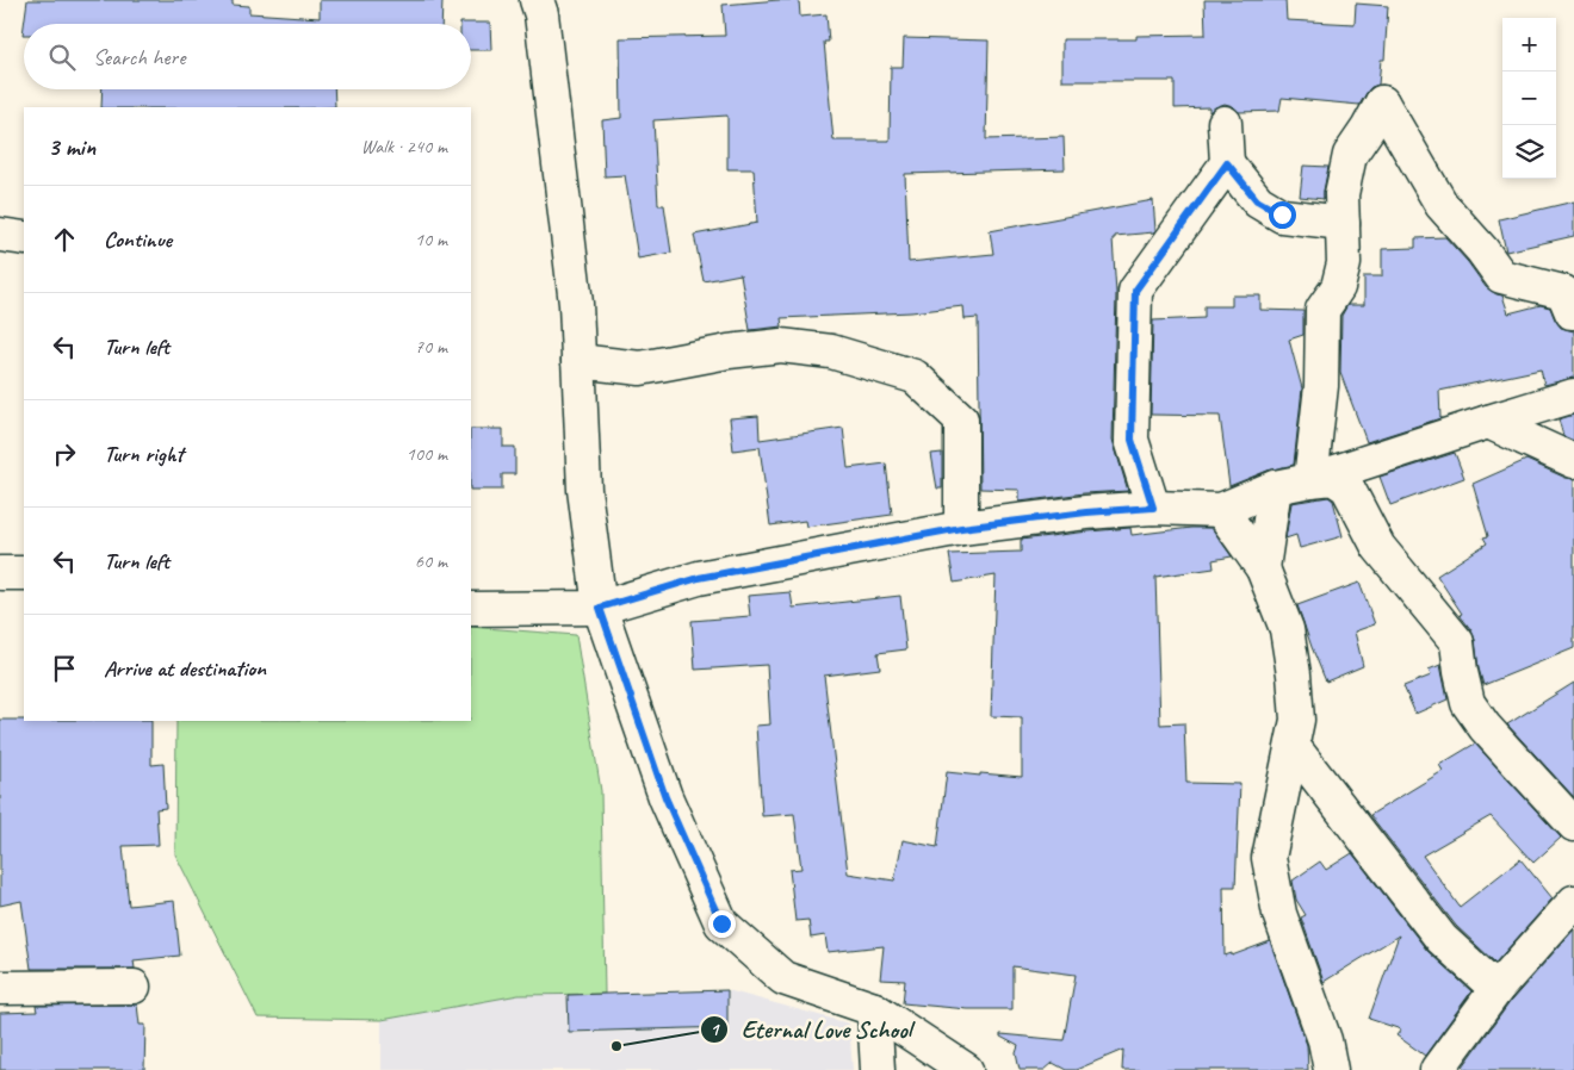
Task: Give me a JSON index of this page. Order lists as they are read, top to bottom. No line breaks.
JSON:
{"places":["Eternal Love School"],"page":{"map_buttons":["+","−"],"search":"Search here","heading":["3 min","Walk · 240 m"],"list":[["Continue","10 m"],["Turn left","70 m"],["Turn right","100 m"],["Turn left","60 m"],"Arrive at destination"]}}
